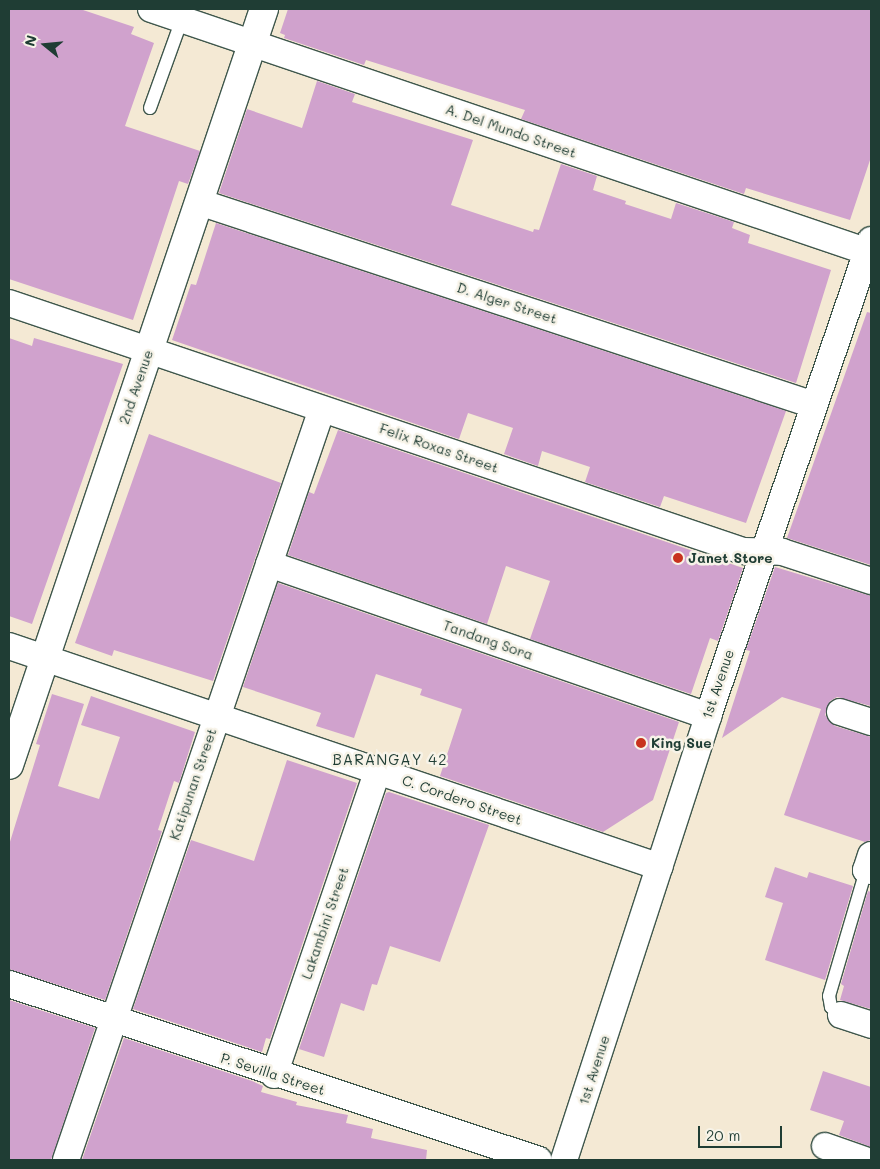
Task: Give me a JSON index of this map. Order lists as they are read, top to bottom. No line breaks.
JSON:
{"streets":{"street":["A. Del Mundo Street","D. Alger Street","2nd Avenue","Felix Roxas Street","Tandang Sora","1st Avenue","Katipunan Street","C. Cordero Street","Lakambini Street","P. Sevilla Street"]},"crossings":[["A. Del Mundo Street","2nd Avenue"],["A. Del Mundo Street","1st Avenue"],["D. Alger Street","2nd Avenue"],["D. Alger Street","1st Avenue"],["2nd Avenue","Felix Roxas Street"],["2nd Avenue","C. Cordero Street"],["Felix Roxas Street","1st Avenue"],["Felix Roxas Street","Katipunan Street"],["Tandang Sora","1st Avenue"],["Tandang Sora","Katipunan Street"],["1st Avenue","C. Cordero Street"],["Katipunan Street","C. Cordero Street"],["Katipunan Street","P. Sevilla Street"],["C. Cordero Street","Lakambini Street"],["Lakambini Street","P. Sevilla Street"]],"districts":["BARANGAY 42"],"places":["Janet Store","King Sue"],"scale_bar":"20 m","north":"left"}
